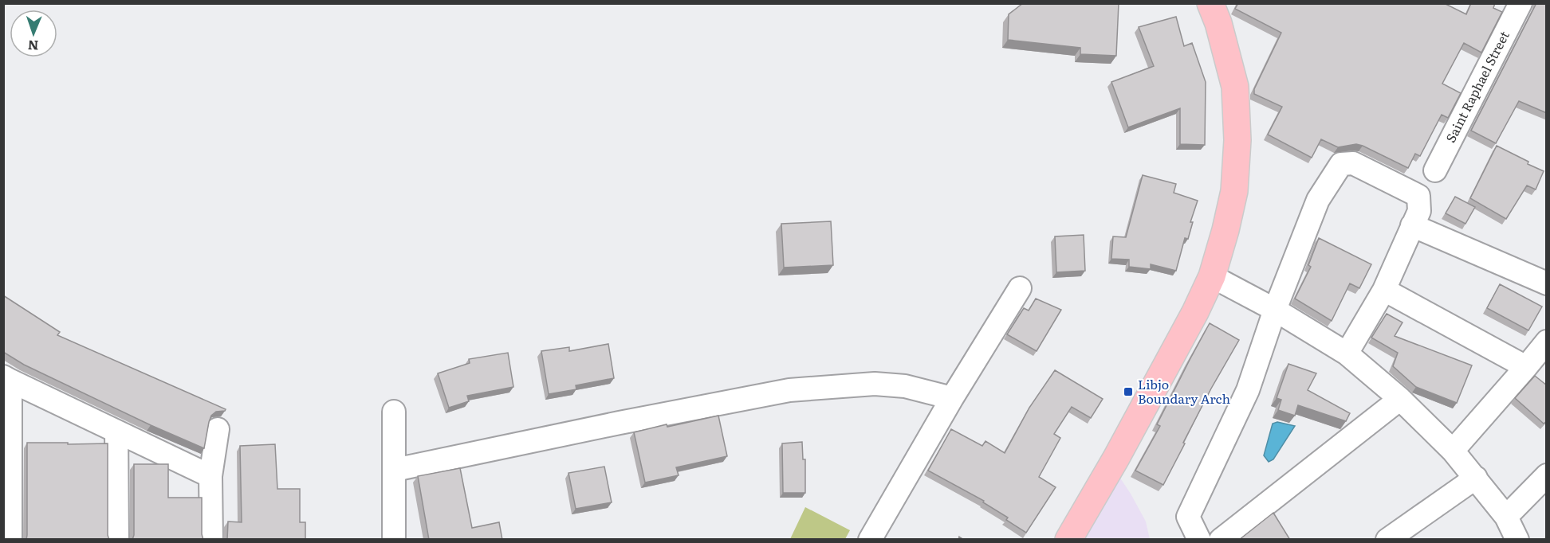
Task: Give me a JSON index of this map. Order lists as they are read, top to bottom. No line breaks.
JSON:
{"streets":{"street":["Saint Raphael Street"]},"places":{"transit":["Libjo Boundary Arch"]},"north":"bottom"}
